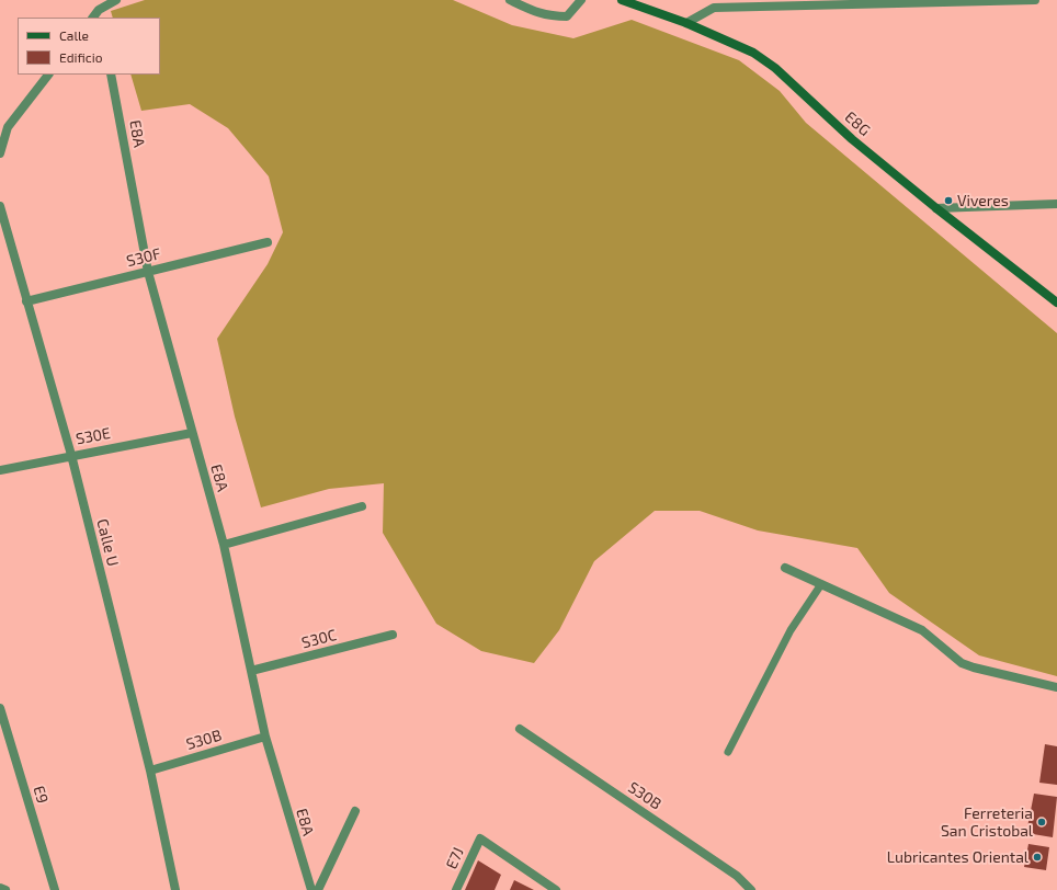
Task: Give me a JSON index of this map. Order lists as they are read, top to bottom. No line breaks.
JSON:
{"streets":{"street":["E8G","E8A","S30F","S30E","Calle U","S30C","S30B","E9","E7J"]},"crossings":[["E8A","S30F"],["E8A","S30E"],["E8A","S30C"],["E8A","S30B"],["S30F","Calle U"],["S30E","Calle U"],["Calle U","S30B"]],"places":["Viveres","Ferreteria San Cristobal","Lubricantes Oriental"],"legend":["Calle","Edificio"]}
